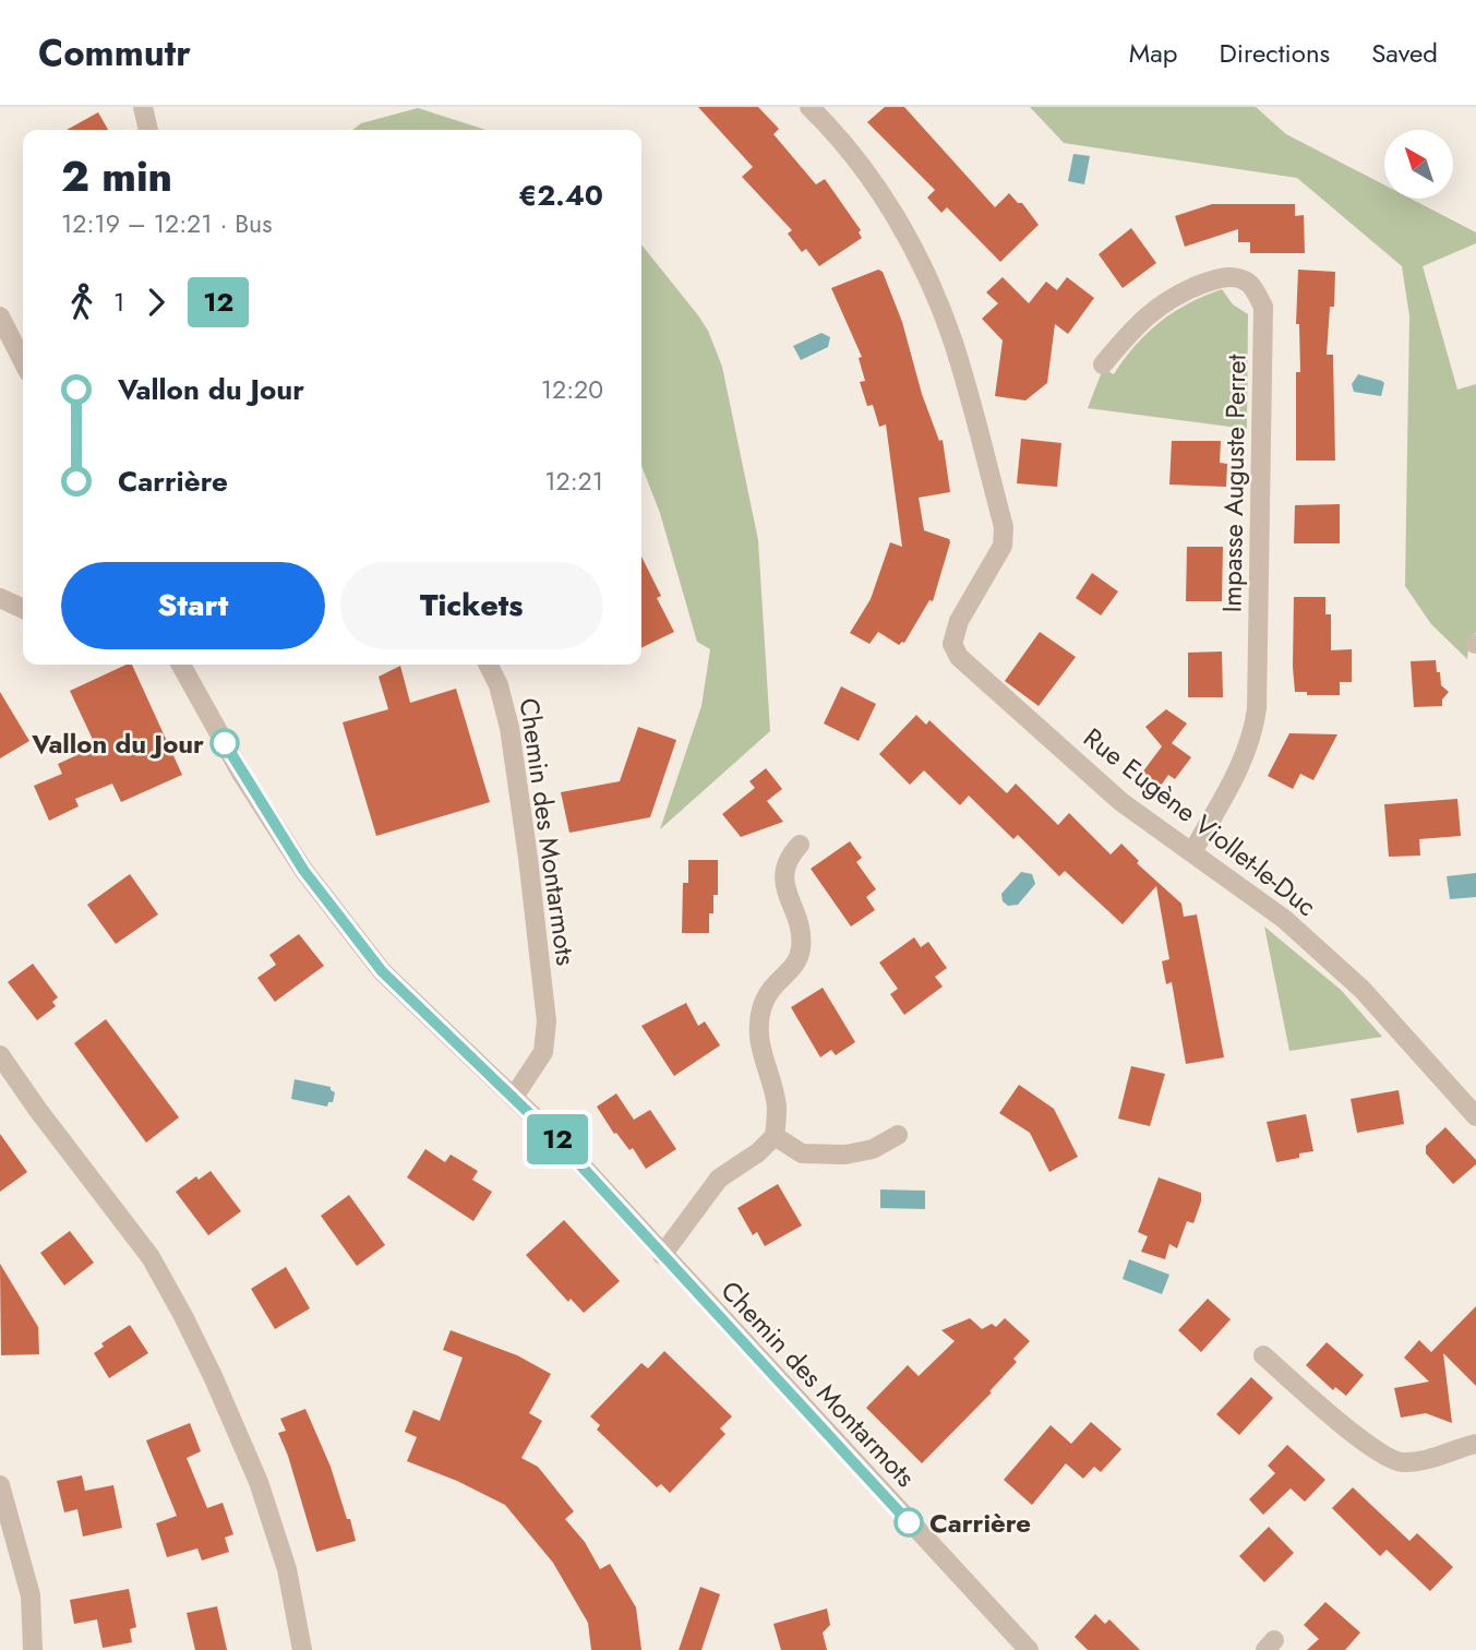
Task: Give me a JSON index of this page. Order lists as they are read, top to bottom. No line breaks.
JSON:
{"streets":{"street":["Impasse Auguste Perret","Rue Eugène Viollet-le-Duc","Chemin des Montarmots"]},"crossings":[["Impasse Auguste Perret","Rue Eugène Viollet-le-Duc"]],"places":["Vallon du Jour","Carrière"],"lines":["bus line 12"],"north":"top left","page":{"header":"Commutr","nav":["Map","Directions","Saved"],"on_map":"12","heading":["2 min","12:19 – 12:21 · Bus","€2.40"],"legs":["1","12"],"list":[{"name":"Vallon du Jour","value":"12:20"},{"name":"Carrière","value":"12:21"}],"buttons":["Start","Tickets"]}}
